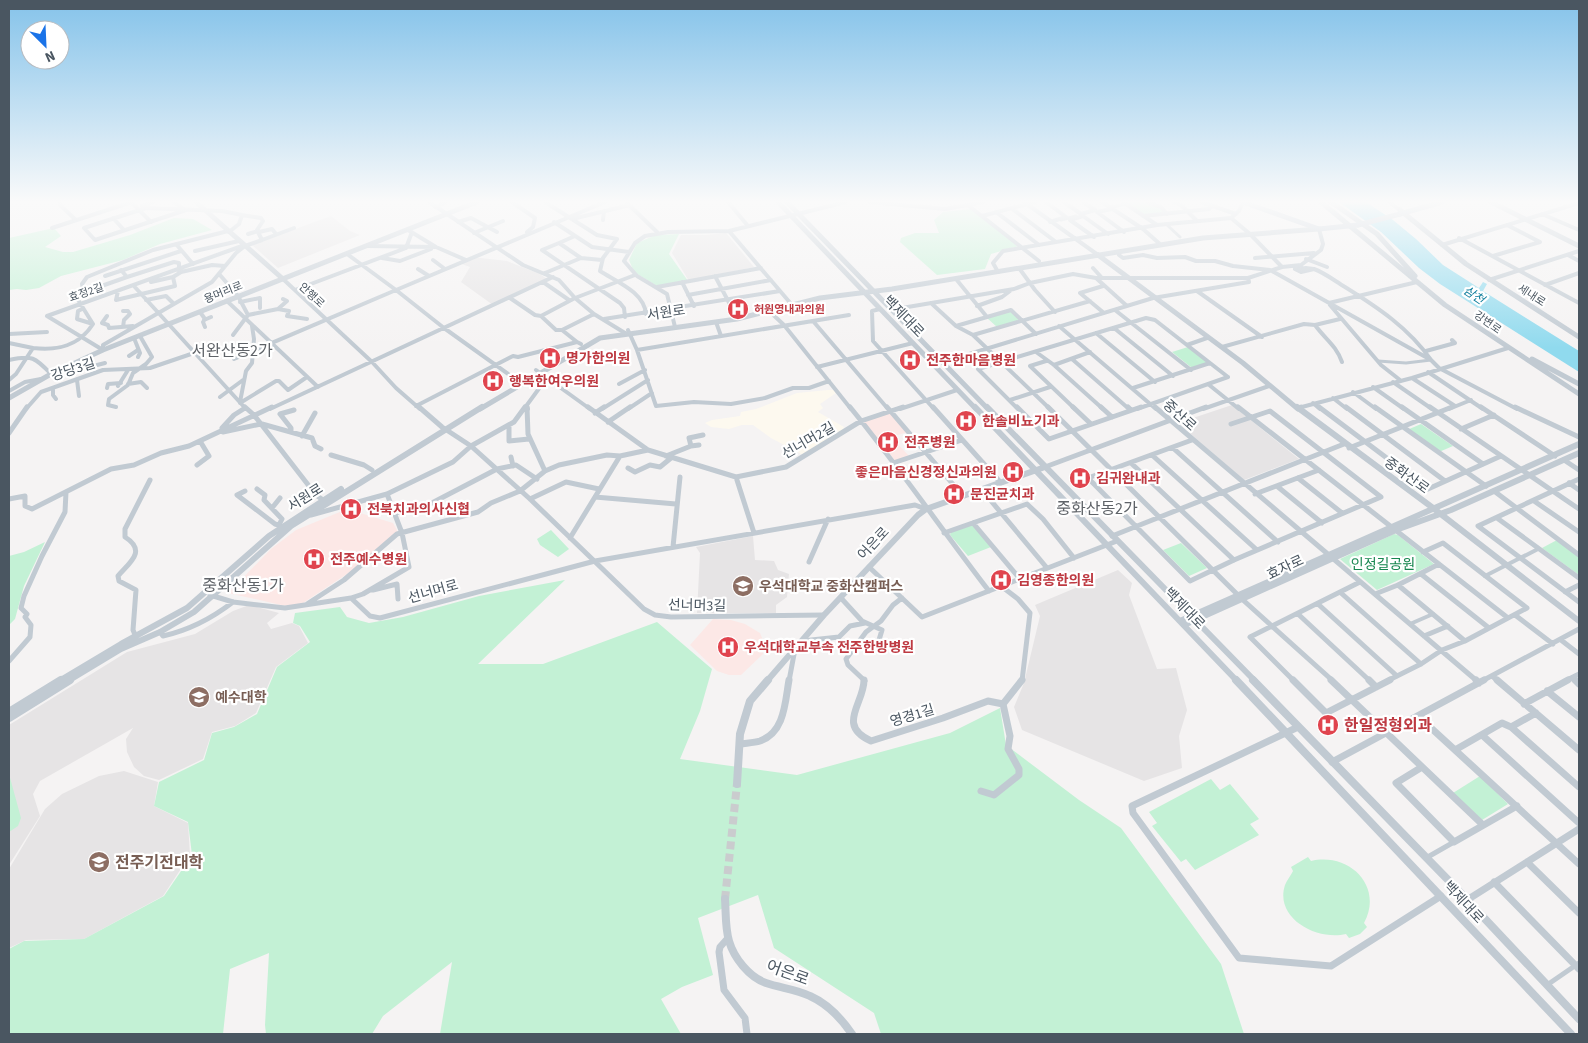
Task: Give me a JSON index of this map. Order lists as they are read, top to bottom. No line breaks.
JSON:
{"streets":{"street":["효정2길","용머리로","안행로","세내로","서원로","백제대로","강변로","강당3길","중산로","선너머2길","중화산로","어은로","효자로","선너머로","선너머3길","영경1길"]},"crossings":[["용머리로","안행로"],["안행로","서원로"],["안행로","선너머3길"],["서원로","백제대로"],["서원로","선너머2길"],["서원로","중화산로"],["서원로","선너머3길"],["백제대로","선너머2길"],["백제대로","어은로"],["백제대로","효자로"],["중산로","효자로"],["중화산로","효자로"],["어은로","선너머로"],["어은로","선너머3길"],["선너머로","선너머3길"]],"districts":["서완산동2가","중화산동2가","중화산동1가"],"water":["삼천"],"parks":["인정길공원"],"places":{"hospital":["허원영내과의원","명가한의원","전주한마음병원","행복한여우의원","한솔비뇨기과","전주병원","좋은마음신경정신과의원","김귀완내과","문진균치과","전북치과의사신협","전주예수병원","김영종한의원","우석대학교부속 전주한방병원","한일정형외과"],"school or university":["우석대학교 중화산캠퍼스","예수대학","전주기전대학"]},"north":"bottom right"}
